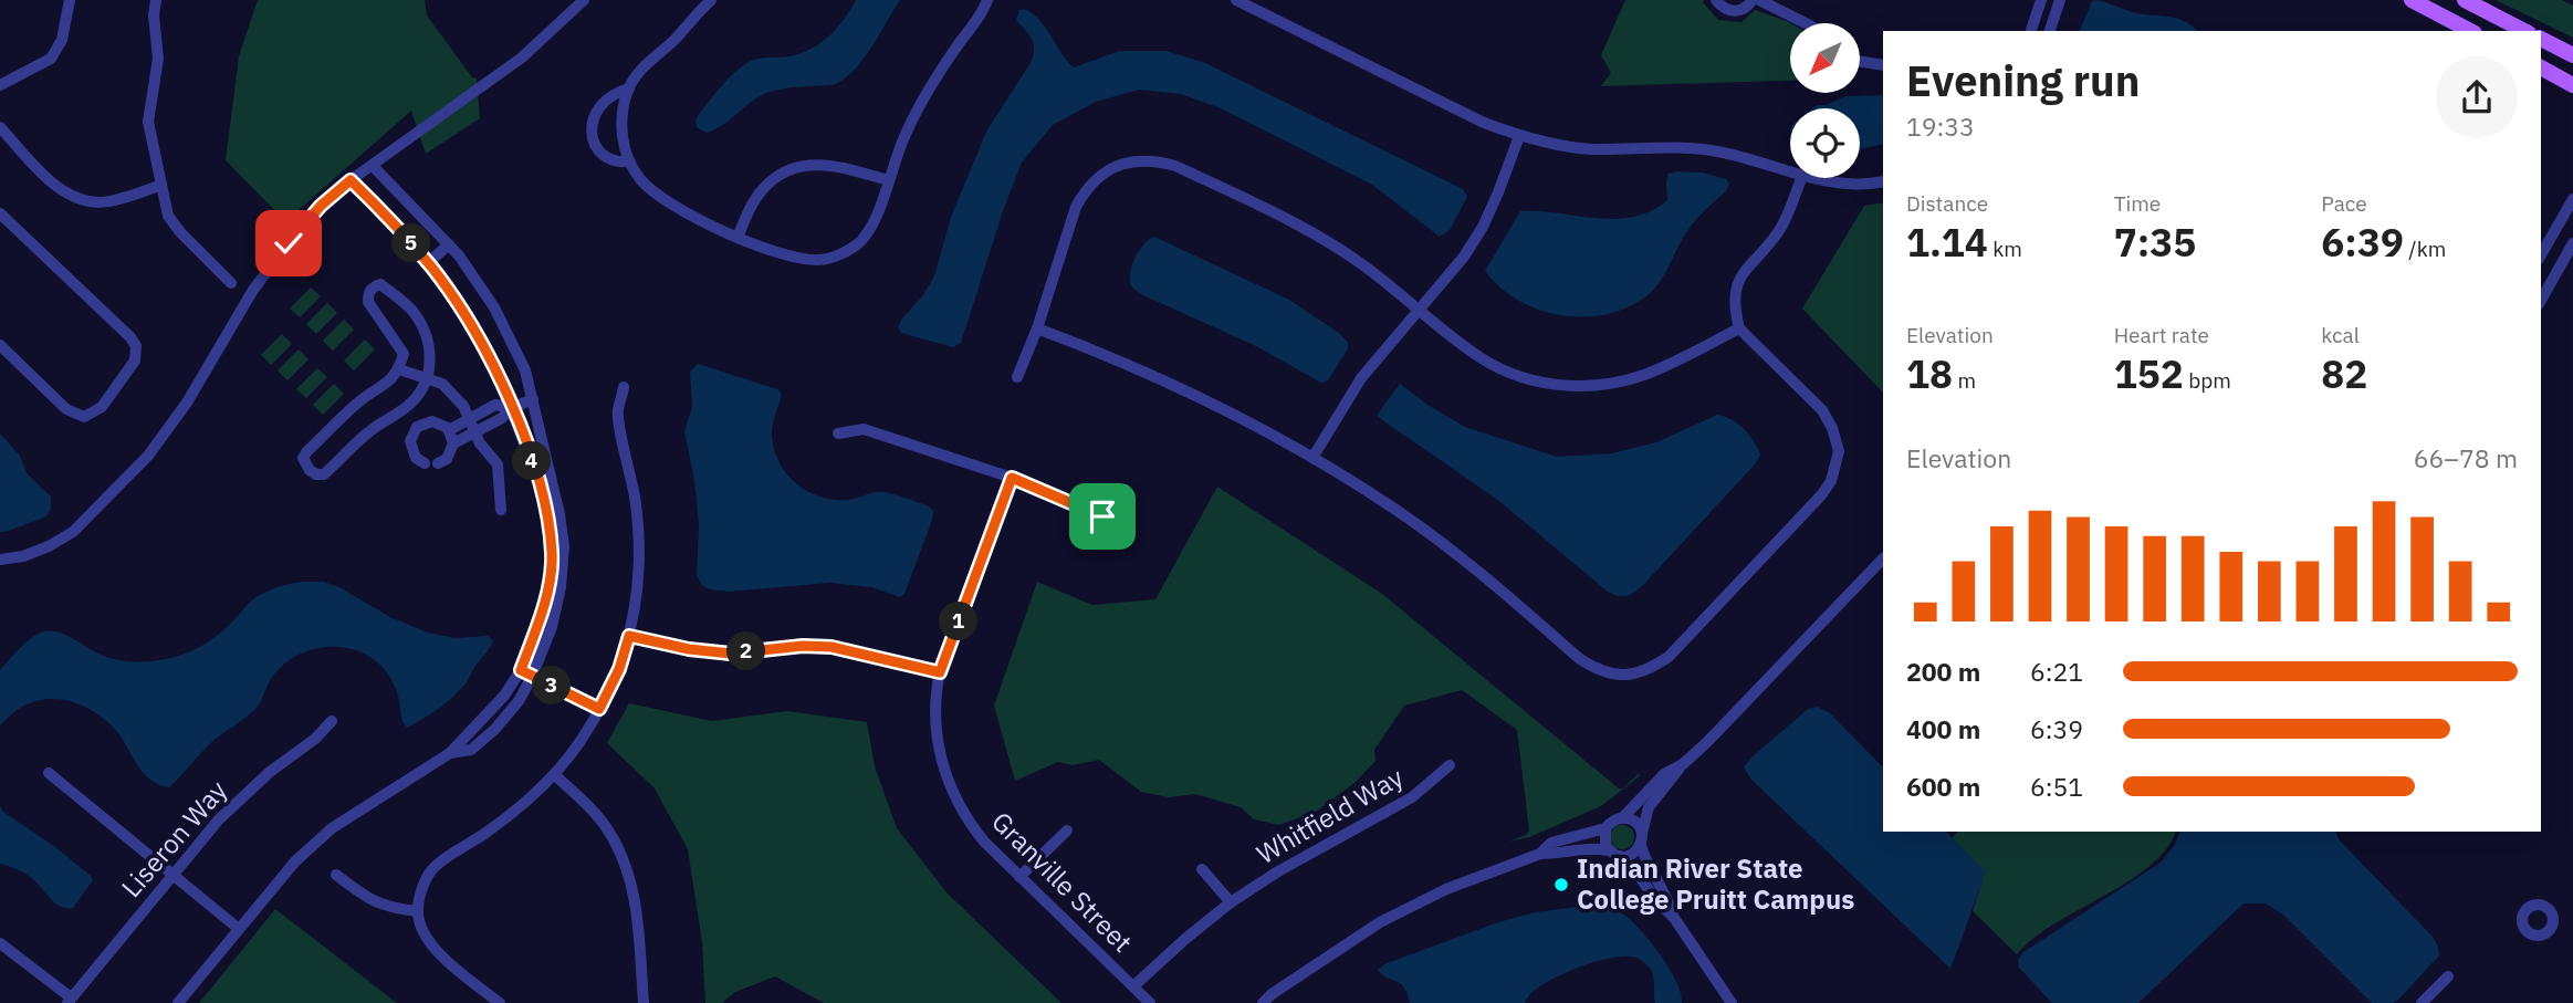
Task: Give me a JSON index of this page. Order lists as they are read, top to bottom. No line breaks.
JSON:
{"streets":{"street":["Whitfield Way","Liseron Way","Granville Street"]},"crossings":[["Whitfield Way","Granville Street"]],"places":["Indian River State College Pruitt Campus"],"north":"bottom left","page":{"heading":["Evening run","19:33"],"stats":[["Distance","1.14 km"],["Time","7:35"],["Pace","6:39 /km"],["Elevation","18 m"],["Heart rate","152 bpm"],["kcal","82"]],"pins":["5","4","1","2","3"],"chart":["Elevation","66–78 m"],"list":[{"name":"200 m","note":"6:21"},{"name":"400 m","note":"6:39"},{"name":"600 m","note":"6:51"}]}}
